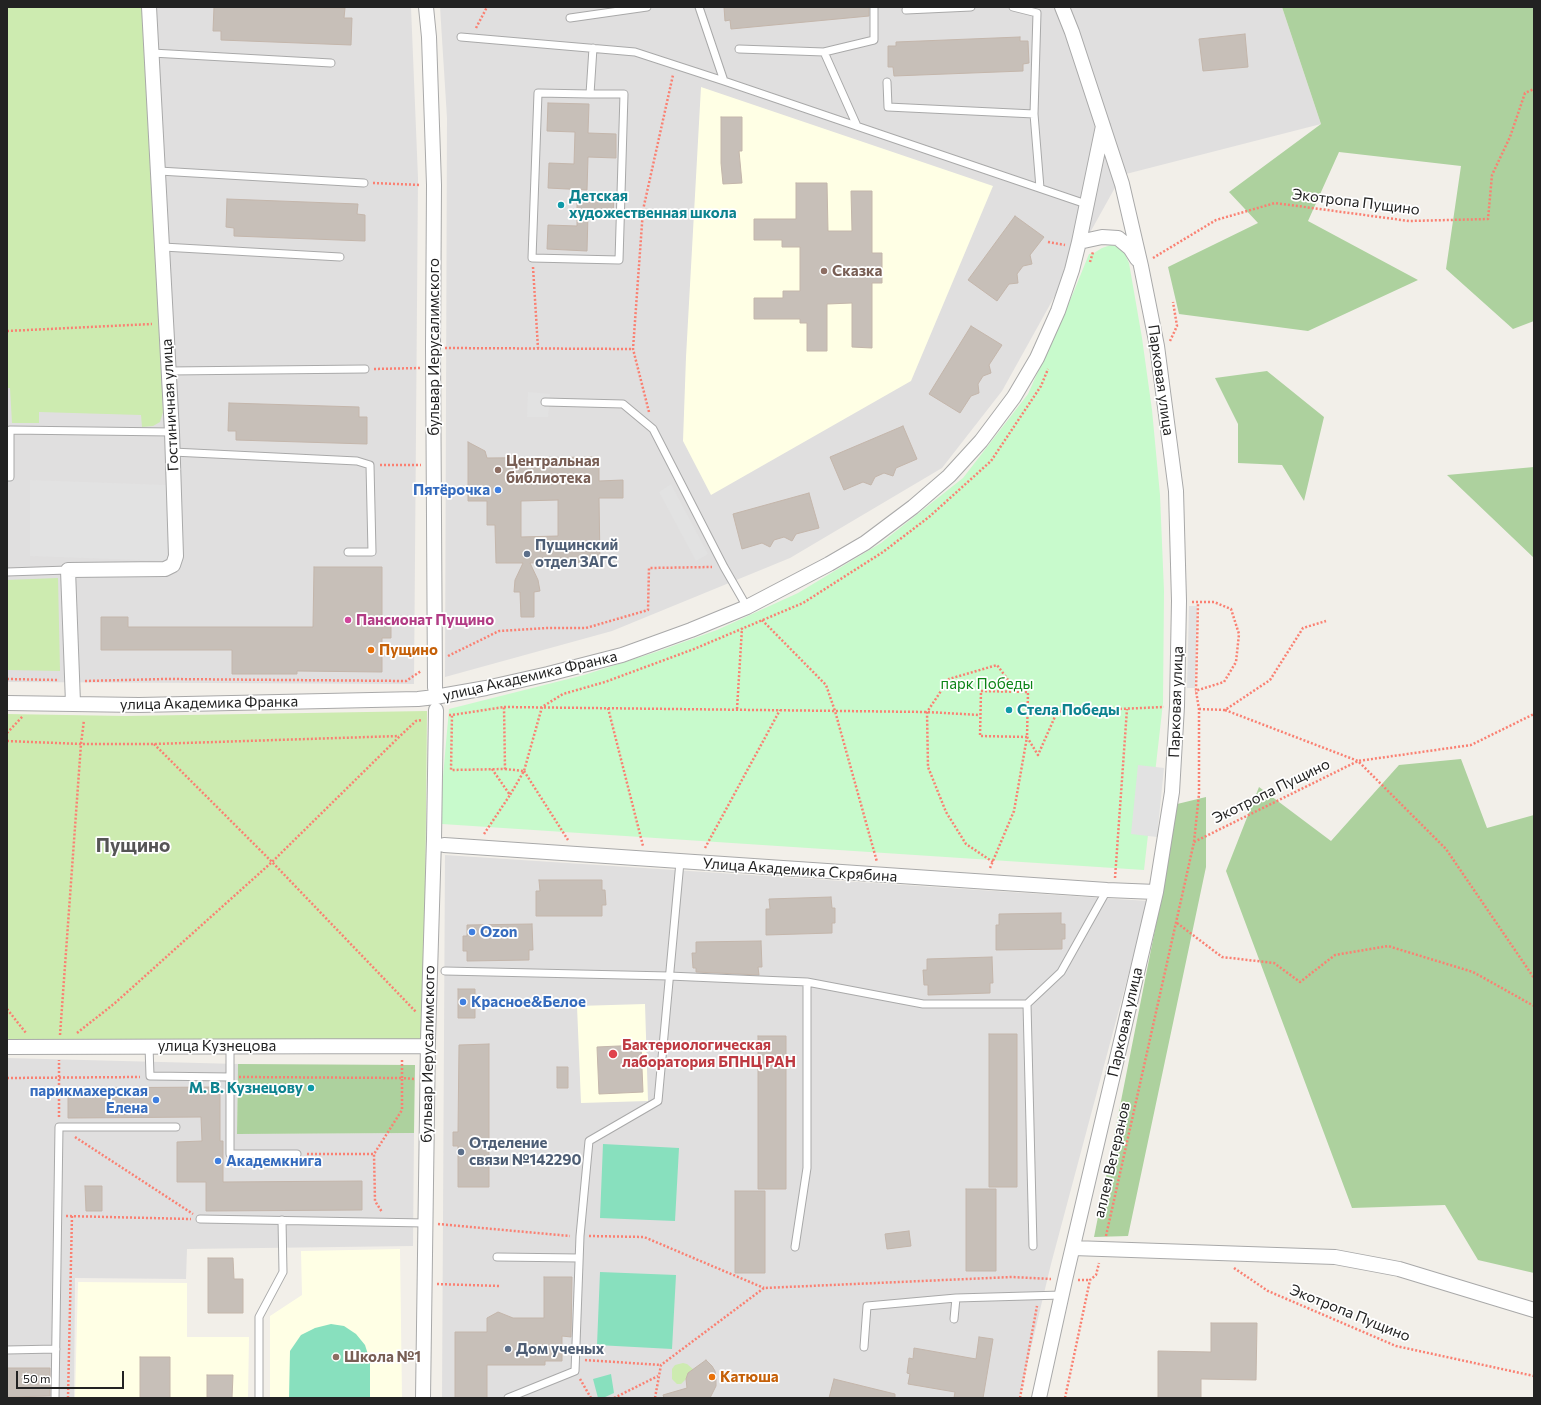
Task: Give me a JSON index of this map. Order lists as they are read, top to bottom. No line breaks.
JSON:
{"streets":{"street":["бульвар Иерусалимского","Парковая улица","Гостиничная улица","улица Академика Франка","Улица Академика Скрябина","улица Кузнецова"],"path":["Экотропа Пущино","аллея Ветеранов"]},"crossings":[["Экотропа Пущино","Парковая улица"],["Экотропа Пущино","аллея Ветеранов"],["бульвар Иерусалимского","улица Кузнецова"],["Парковая улица","улица Академика Франка"],["Парковая улица","Улица Академика Скрябина"]],"districts":["Пущино"],"parks":["парк Победы"],"places":["Детская художественная школа","Сказка","Центральная библиотека","Пятёрочка","Пущинский отдел ЗАГС","Пансионат Пущино","Пущино","Стела Победы","Ozon","Красное&Белое","Бактериологическая лаборатория БПНЦ РАН","М. В. Кузнецову","парикмахерская Елена","Отделение связи №142290","Академкнига","Дом ученых","Школа №1","Катюша"],"scale_bar":"50 m"}
